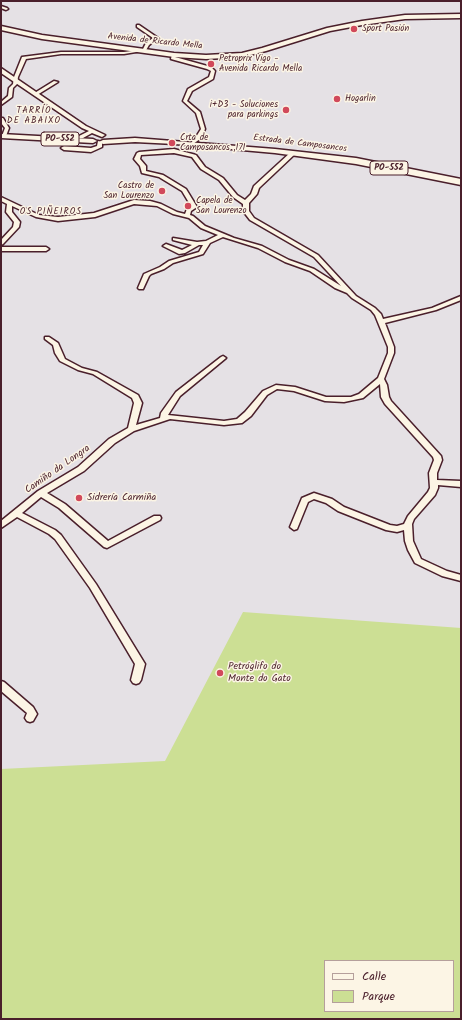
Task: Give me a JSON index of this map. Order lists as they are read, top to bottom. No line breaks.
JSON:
{"streets":{"main road":["Avenida de Ricardo Mella","PO-552","Estrada de Camposancos"],"street":["Camiño da Longra"]},"districts":["TARRÍO DE ABAIXO","OS PIÑEIROS"],"places":["Sport Pasión","Petroprix Vigo - Avenida Ricardo Mella","Hogarlin","i+D3 - Soluciones para parkings","Crta de Camposancos ,171","Castro de San Lourenzo","Capela de San Lourenzo","Sidrería Carmiña","Petróglifo do Monte do Gato"],"legend":["Calle","Parque"]}
